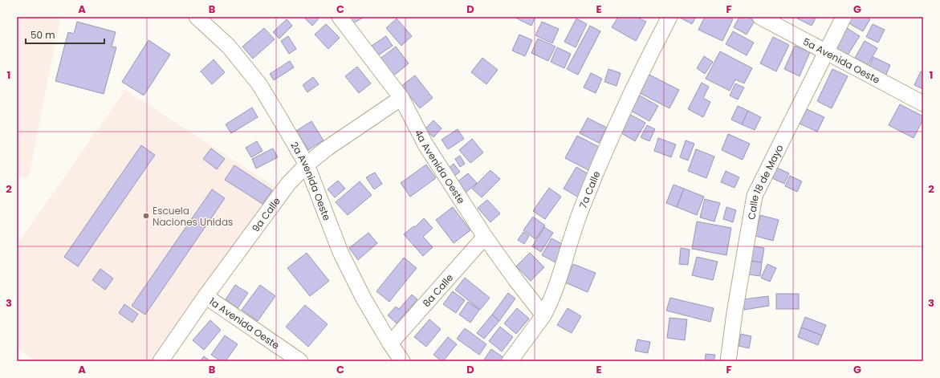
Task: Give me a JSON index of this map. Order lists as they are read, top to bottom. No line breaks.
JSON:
{"streets":{"street":["5a Avenida Oeste","4a Avenida Oeste","2a Avenida Oeste","Calle 18 de Mayo","7a Calle","9a Calle","8a Calle","1a Avenida Oeste"]},"crossings":[["5a Avenida Oeste","Calle 18 de Mayo"],["4a Avenida Oeste","7a Calle"],["4a Avenida Oeste","9a Calle"],["4a Avenida Oeste","8a Calle"],["2a Avenida Oeste","9a Calle"],["2a Avenida Oeste","8a Calle"],["9a Calle","1a Avenida Oeste"]],"places":["Escuela Naciones Unidas"],"scale_bar":"50 m","grid":{"columns":["A","B","C","D","E","F","G"],"rows":["1","2","3"]}}
